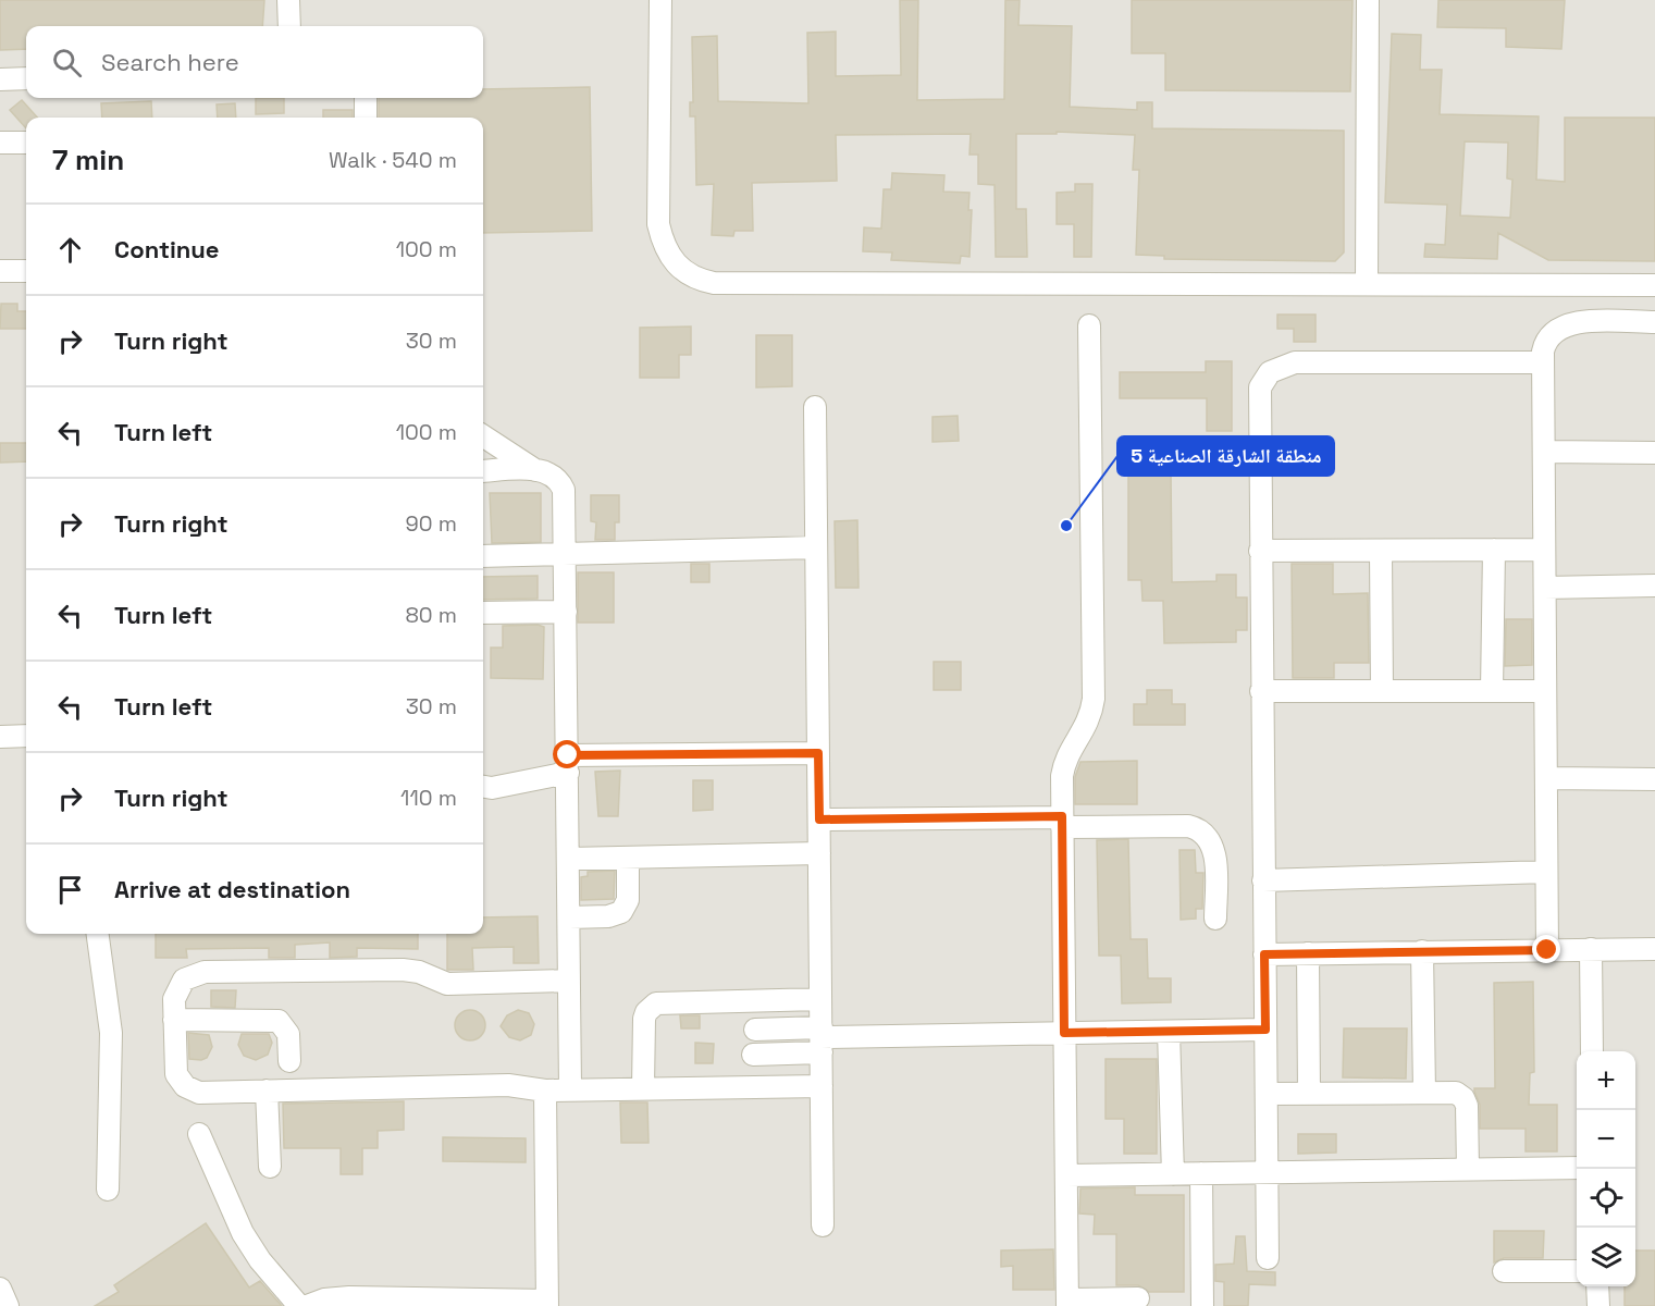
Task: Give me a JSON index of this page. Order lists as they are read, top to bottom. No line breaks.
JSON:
{"places":["منطقة الشارقة الصناعية 5"],"page":{"search":"Search here","heading":["7 min","Walk · 540 m"],"list":[["Continue","100 m"],["Turn right","30 m"],["Turn left","100 m"],["Turn right","90 m"],["Turn left","80 m"],["Turn left","30 m"],["Turn right","110 m"],"Arrive at destination"],"map_buttons":["+","−"]}}
